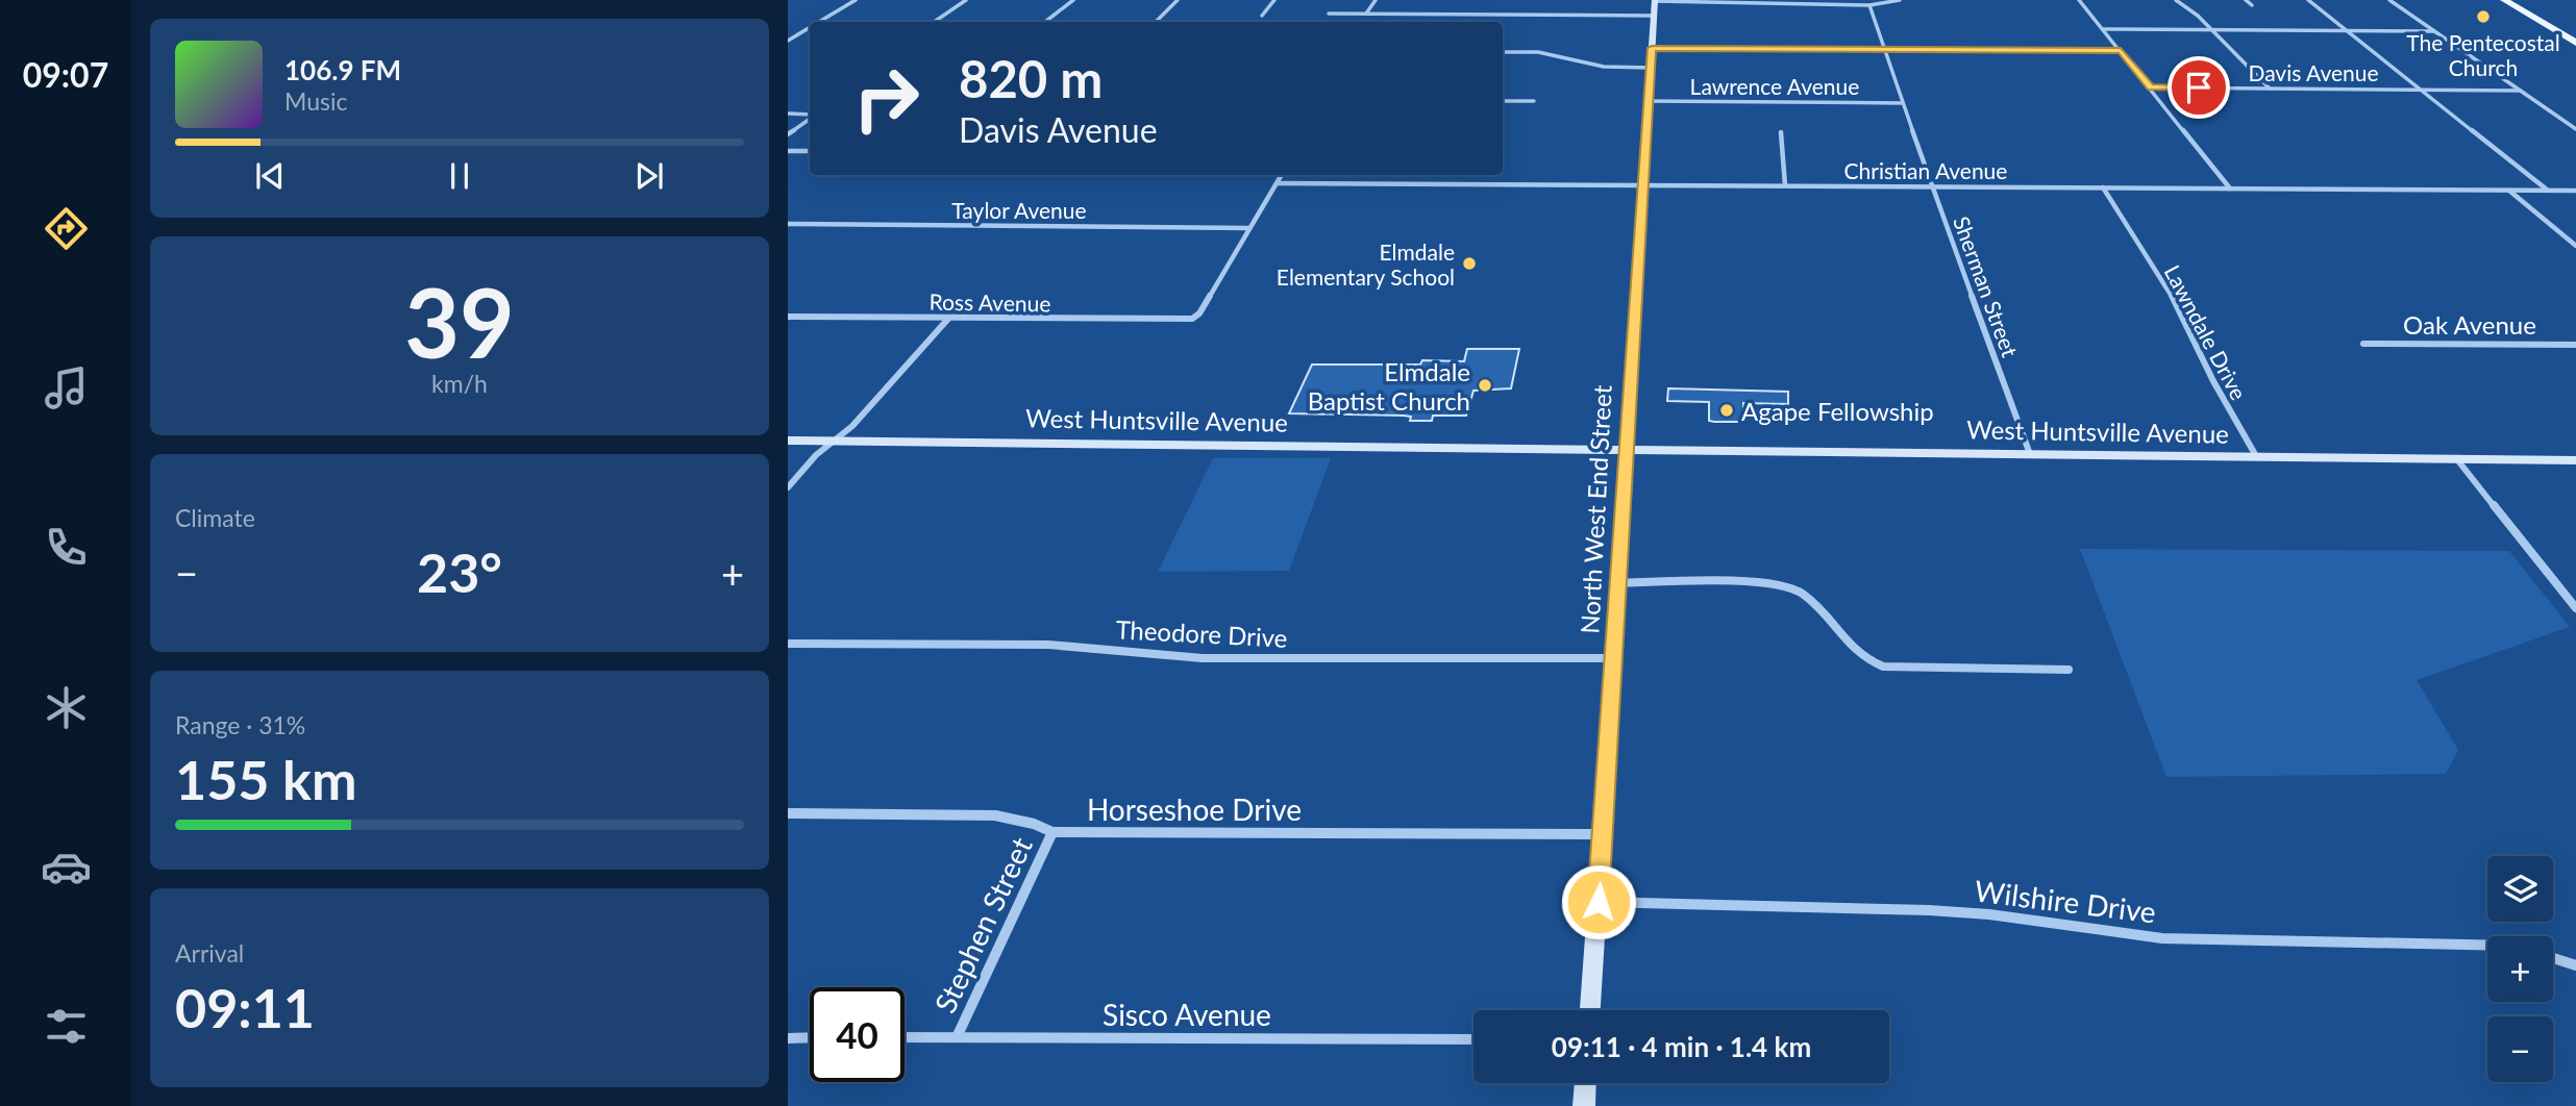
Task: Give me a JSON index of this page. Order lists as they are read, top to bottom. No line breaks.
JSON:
{"streets":{"street":["Davis Avenue","Lawrence Avenue","Christian Avenue","Taylor Avenue","Sherman Street","Ross Avenue","Oak Avenue","Lawndale Drive","West Huntsville Avenue","North West End Street","Theodore Drive","Horseshoe Drive","Wilshire Drive","Stephen Street","Sisco Avenue"]},"crossings":[["Lawrence Avenue","Sherman Street"],["Lawrence Avenue","North West End Street"],["Christian Avenue","Sherman Street"],["Christian Avenue","Lawndale Drive"],["Christian Avenue","North West End Street"],["Taylor Avenue","Ross Avenue"],["Sherman Street","West Huntsville Avenue"],["Lawndale Drive","West Huntsville Avenue"],["West Huntsville Avenue","North West End Street"],["North West End Street","Theodore Drive"],["North West End Street","Horseshoe Drive"],["North West End Street","Wilshire Drive"],["Horseshoe Drive","Stephen Street"],["Stephen Street","Sisco Avenue"]],"places":["The Pentecostal Church","Elmdale Elementary School","Elmdale Baptist Church","Agape Fellowship"],"page":{"tabs":"09:07","turn":["820 m","Davis Avenue"],"song":["106.9 FM","Music"],"tile":[["39","km/h"],"Climate",["Range · 31%","155 km"],["Arrival","09:11"]],"heat":["−","23°","+"],"map_buttons":["+","−"],"limit":"40","trip":"09:11 · 4 min · 1.4 km"}}
